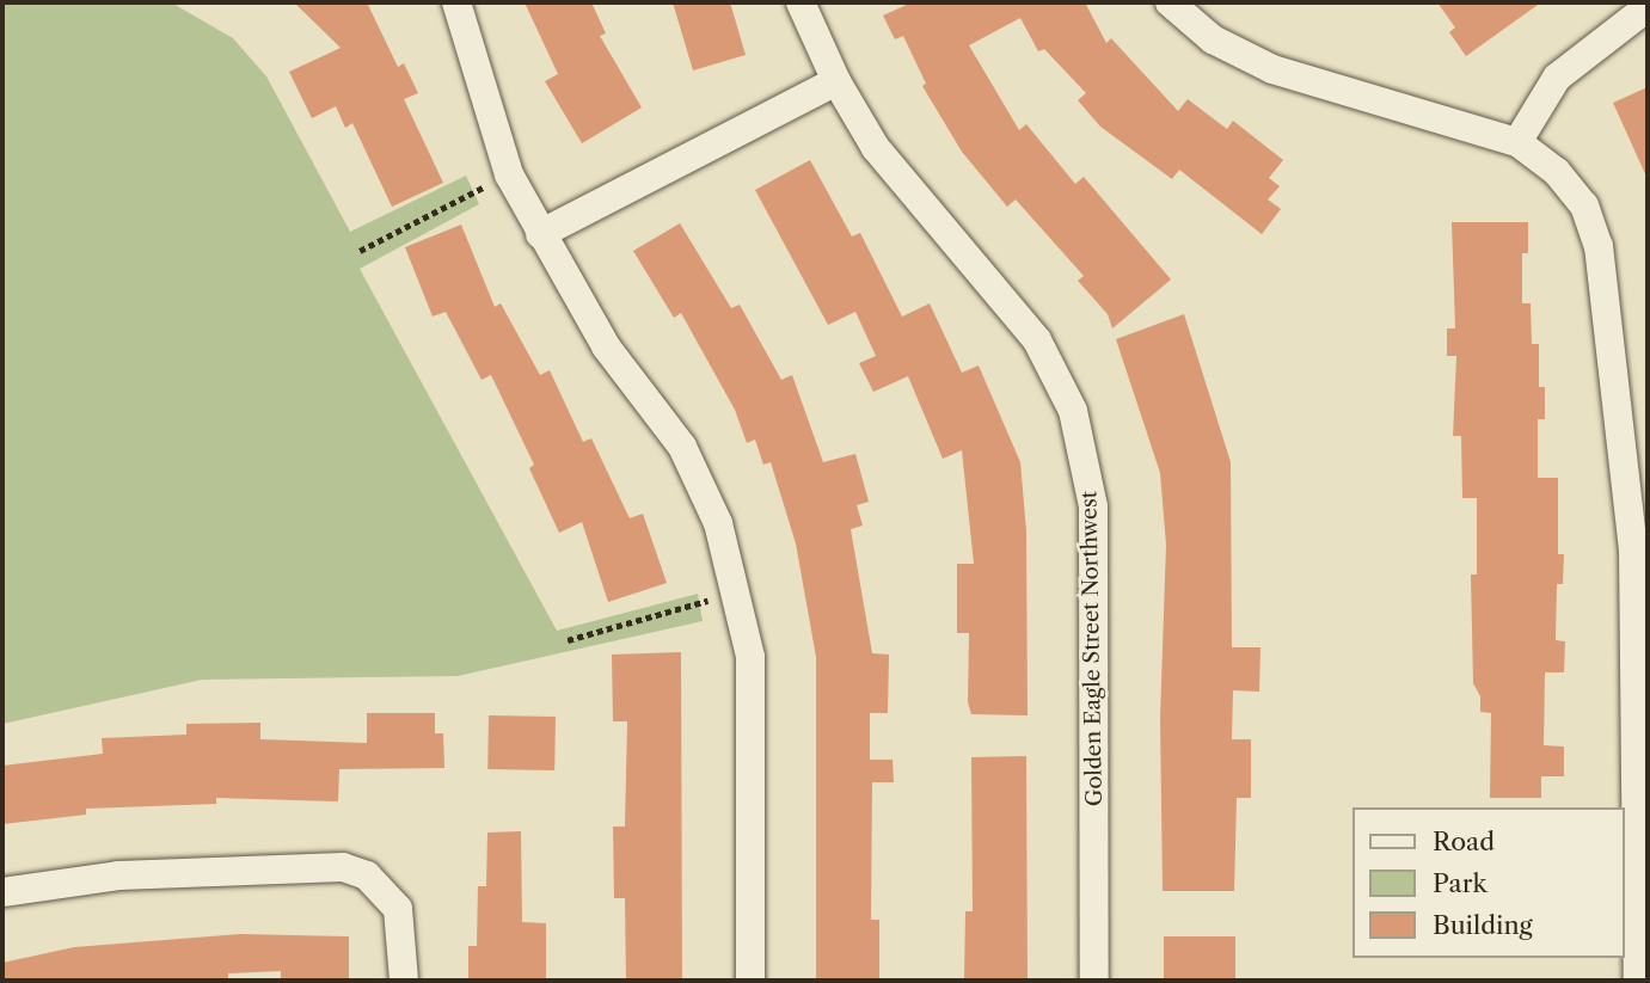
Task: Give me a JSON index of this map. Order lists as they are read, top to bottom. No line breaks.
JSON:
{"streets":{"street":["Golden Eagle Street Northwest"]},"legend":["Road","Park","Building"]}
